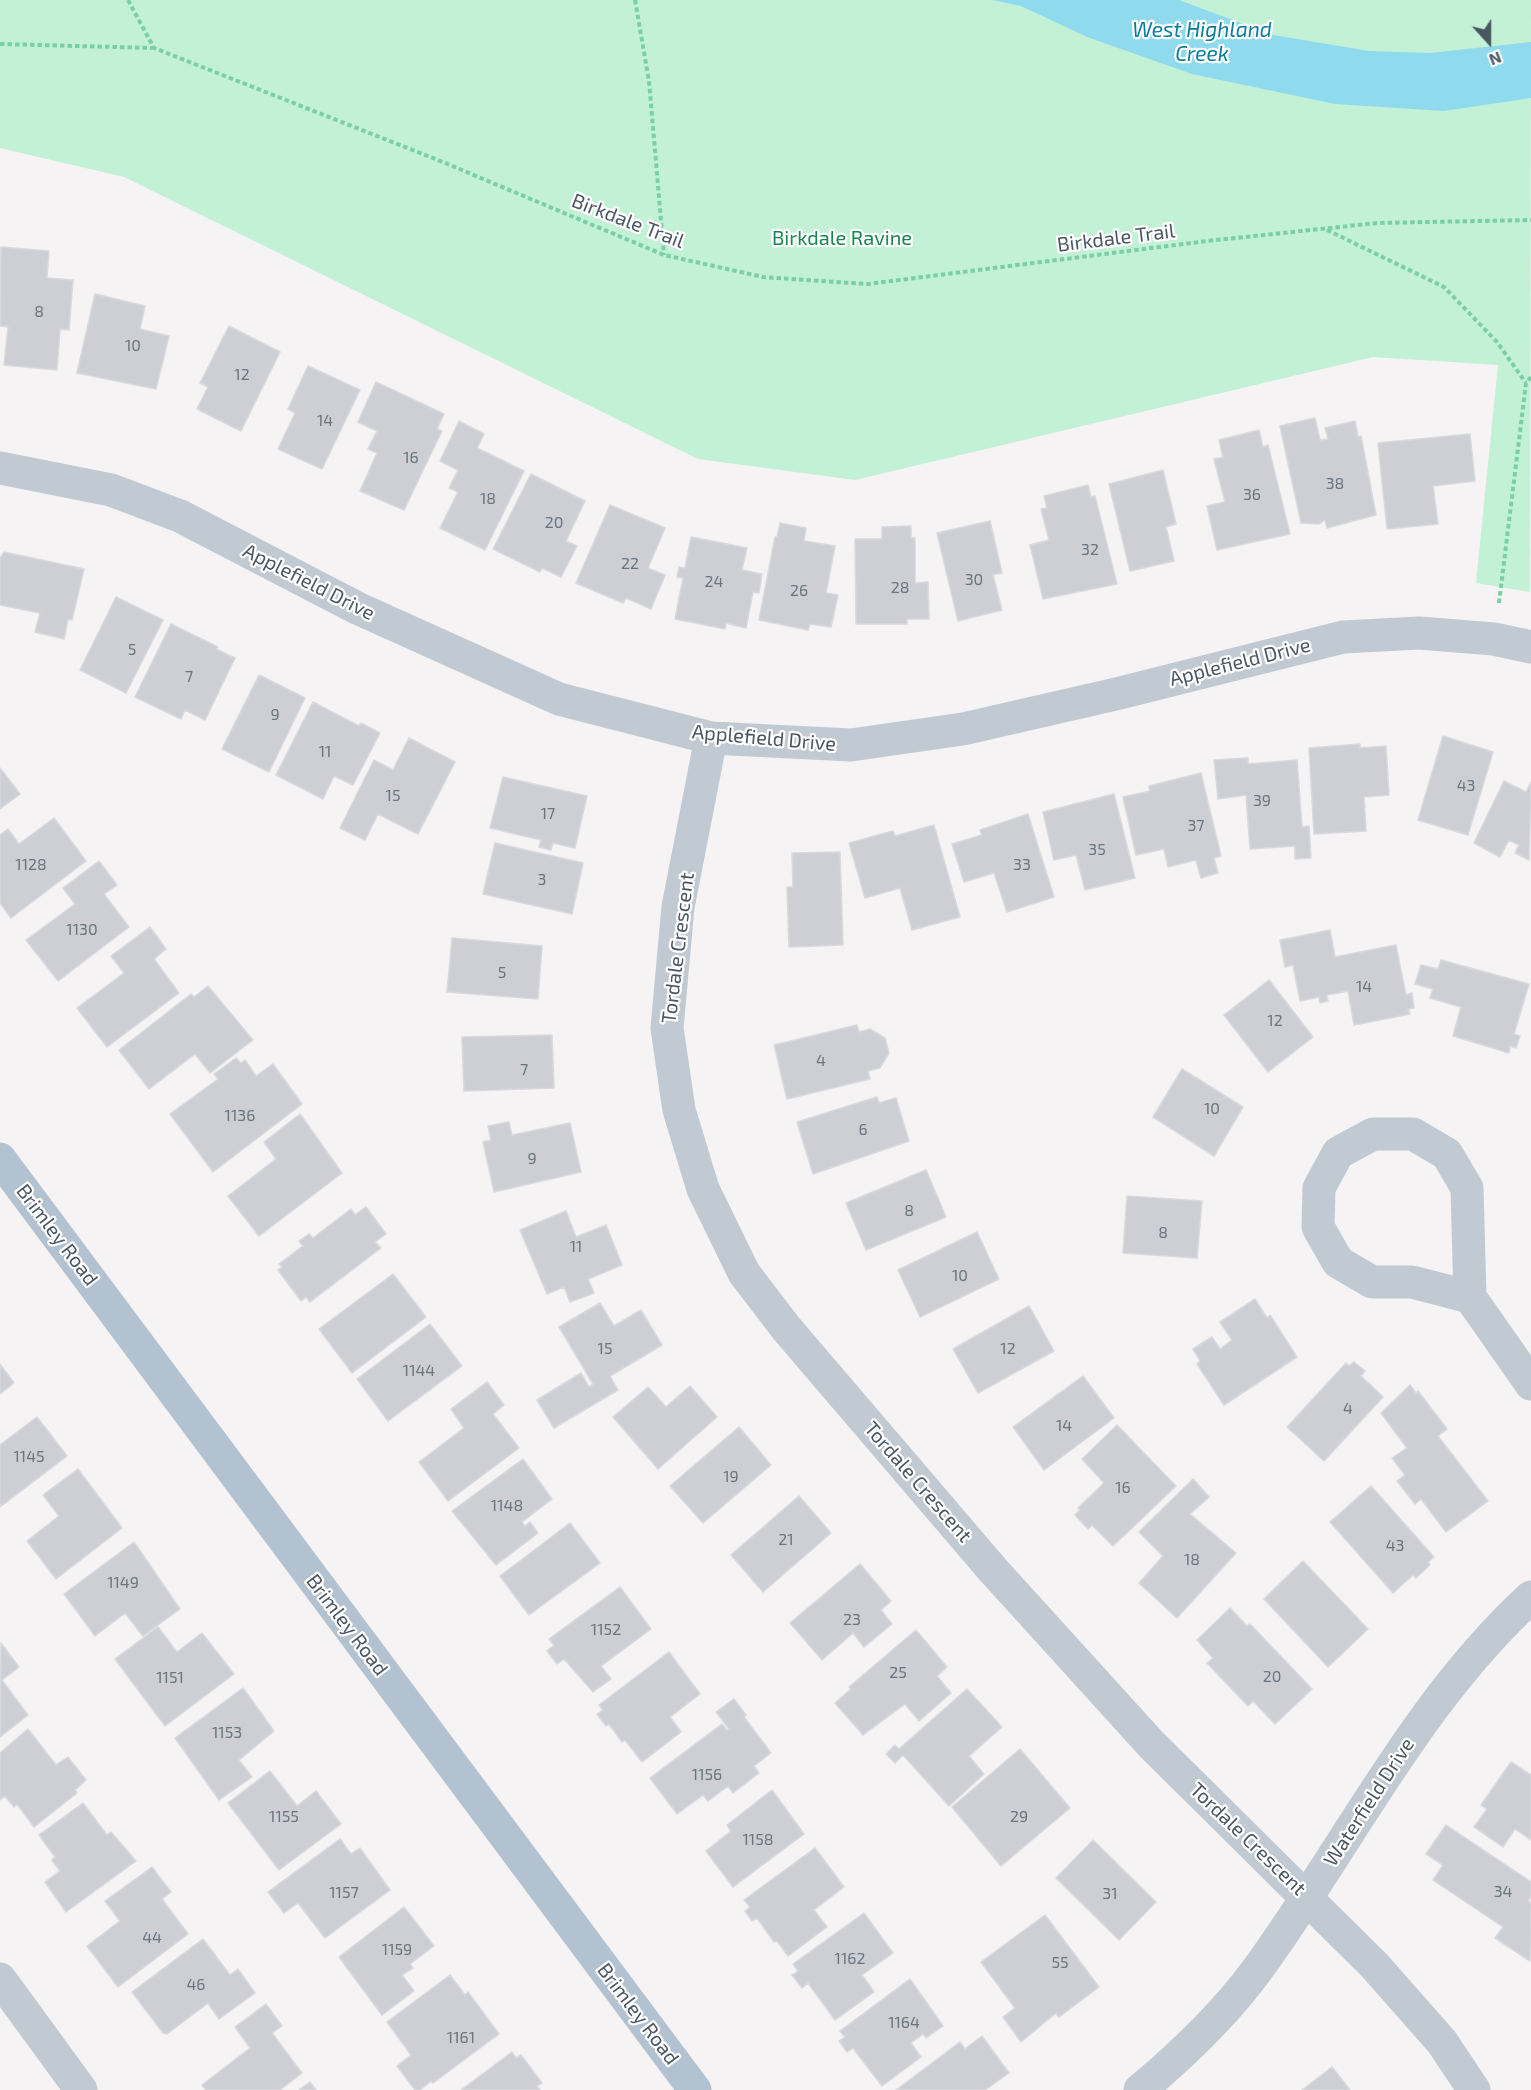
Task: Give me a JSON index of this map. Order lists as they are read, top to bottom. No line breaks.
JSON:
{"streets":{"main road":["Brimley Road"],"street":["Applefield Drive","Tordale Crescent","Waterfield Drive"],"path":["Birkdale Trail"]},"crossings":[["Applefield Drive","Tordale Crescent"],["Tordale Crescent","Waterfield Drive"]],"water":["West Highland Creek"],"parks":["Birkdale Ravine"],"house_numbers":["8","10","12","14","16","38","36","18","20","32","22","30","24","28","26","5","7","9","11","43","15","39","17","37","35","1128","33","3","1130","5","14","12","4","7","10","1136","6","9","8","8","11","10","15","12","1144","4","14","1145","19","16","1148","21","43","18","1149","23","1152","25","20","1151","1153","1156","1155","29","1158","34","1157","31","44","1159","1162","55","46","1164","1161"],"north":"bottom"}
